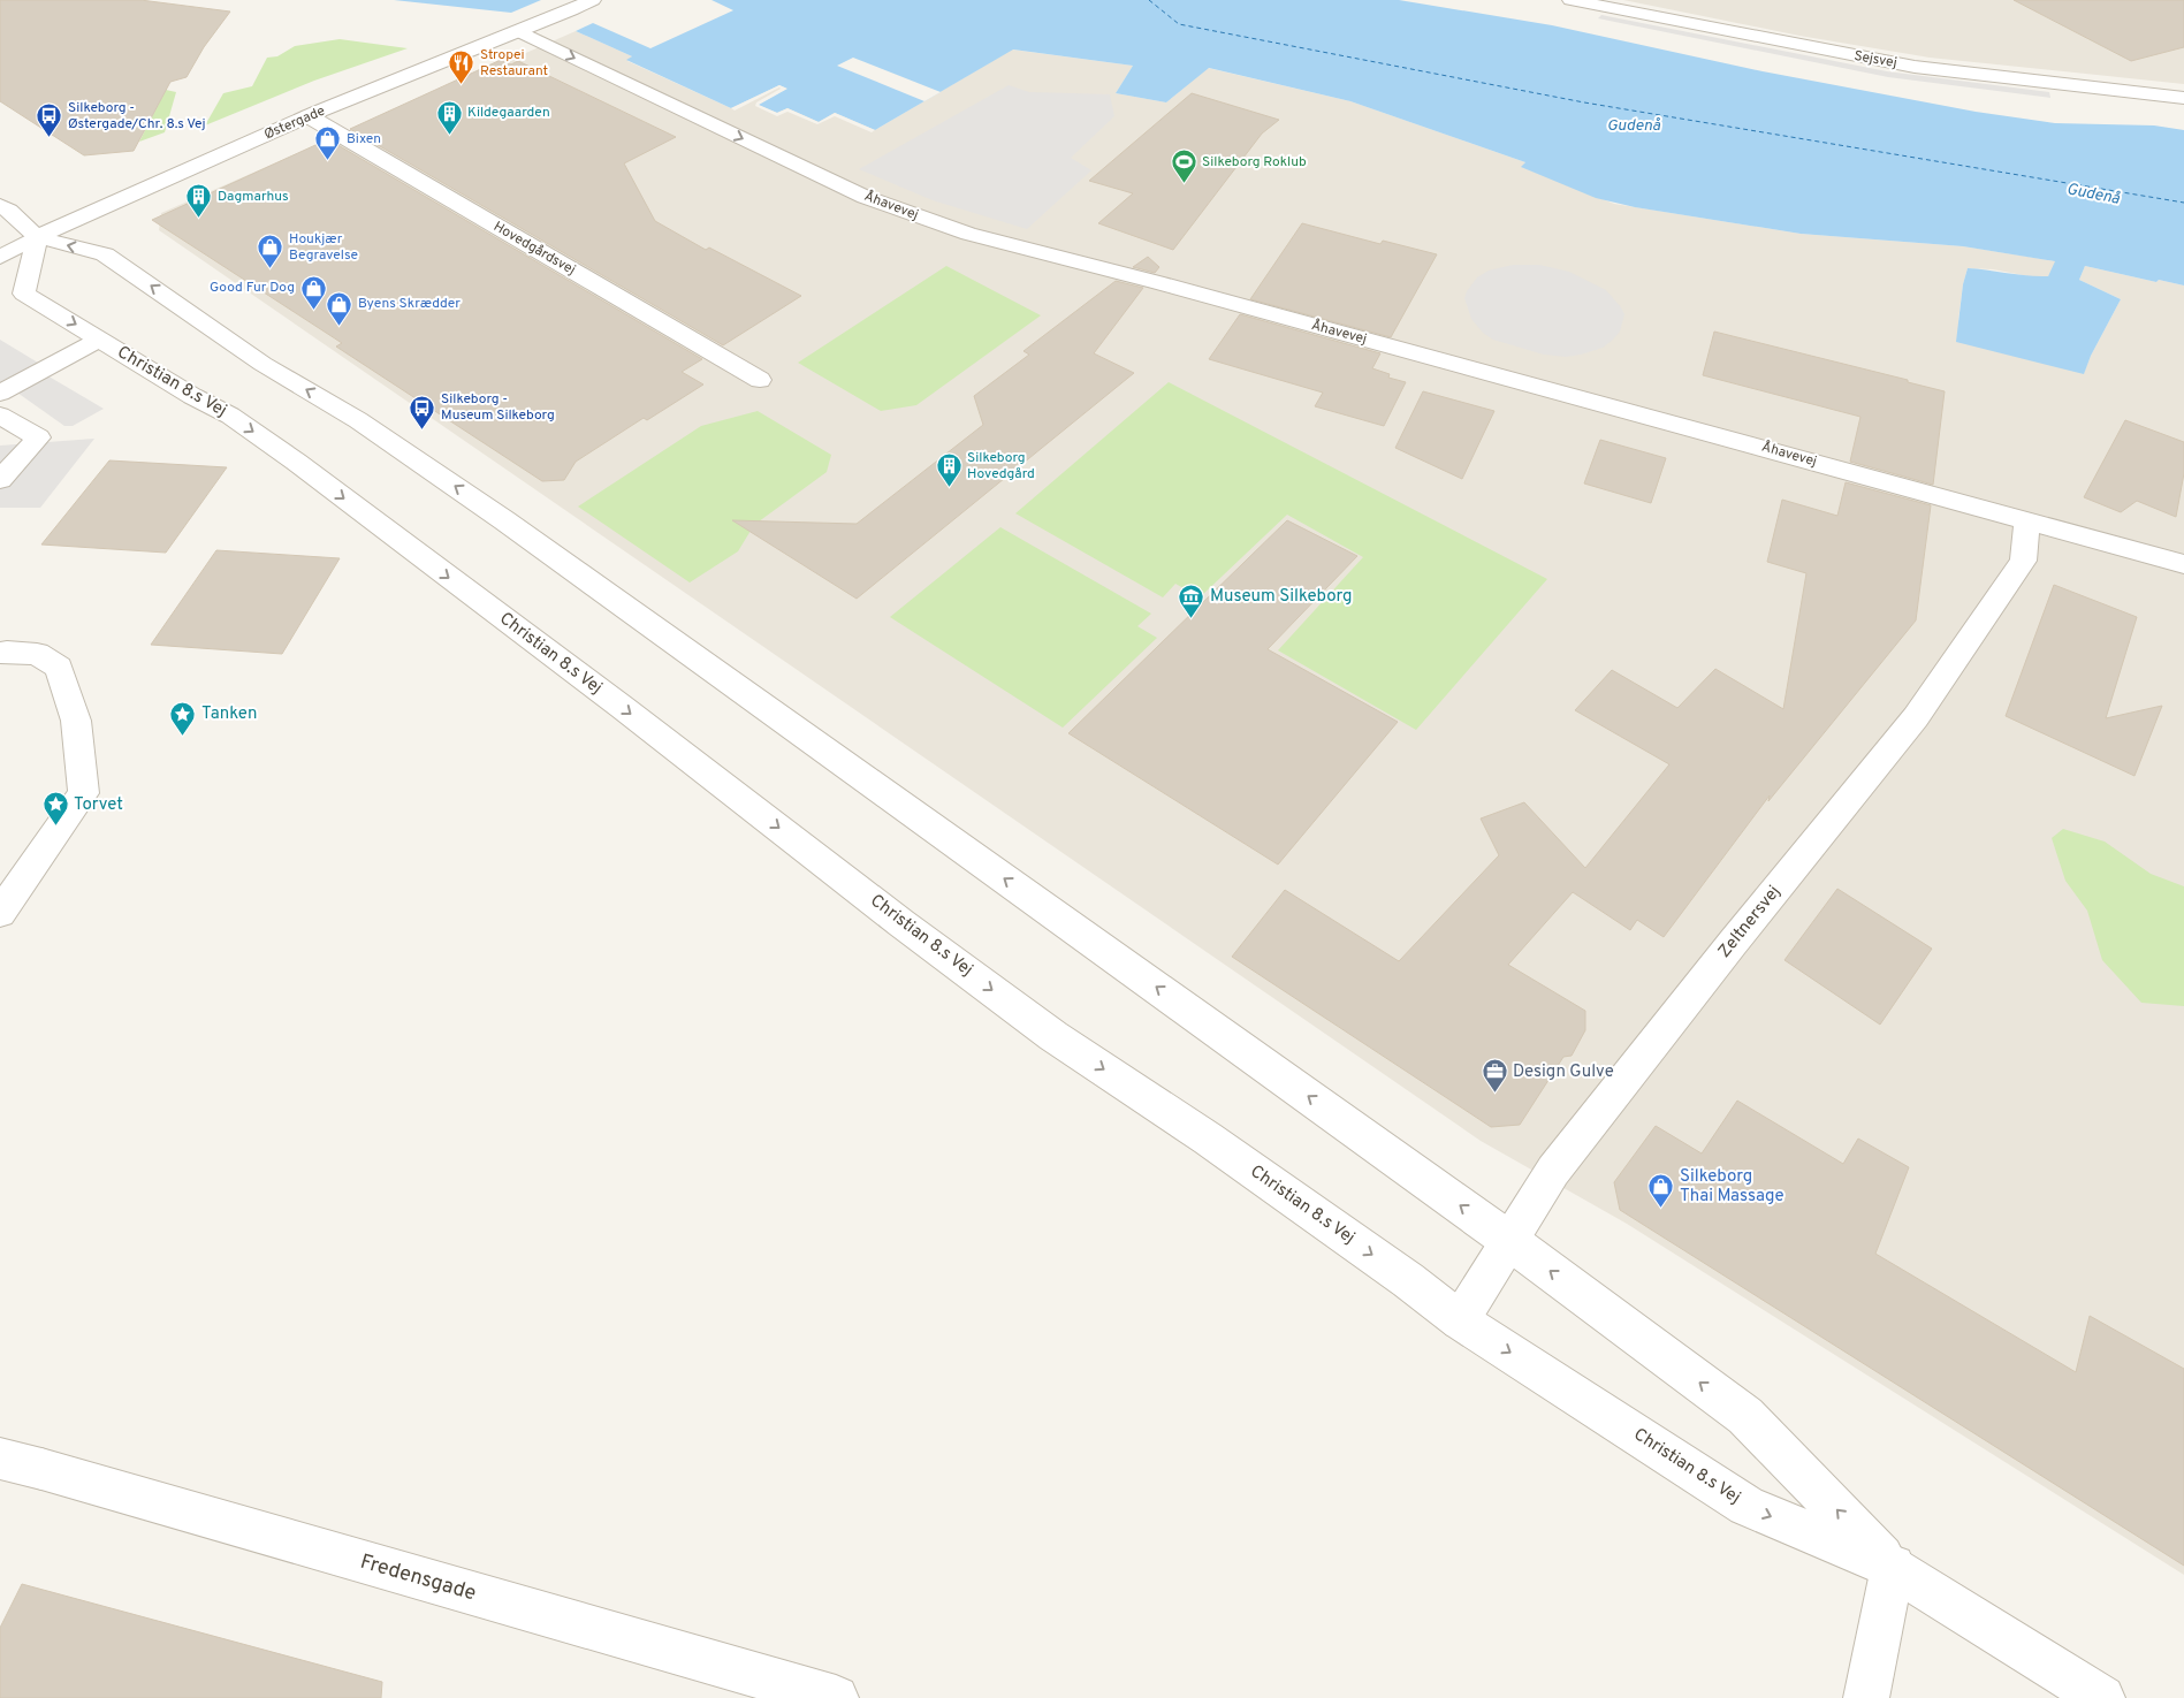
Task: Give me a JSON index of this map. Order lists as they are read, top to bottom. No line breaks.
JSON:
{"streets":{"street":["Sejsvej","Østergade","Åhavevej","Hovedgårdsvej","Christian 8.s Vej","Zeltnersvej","Fredensgade"]},"crossings":[["Østergade","Åhavevej"],["Østergade","Hovedgårdsvej"],["Østergade","Christian 8.s Vej"],["Åhavevej","Zeltnersvej"],["Christian 8.s Vej","Zeltnersvej"]],"one_way":["Åhavevej"],"water":["Gudenå"],"places":{"restaurant":["Stropei Restaurant"],"building":["Kildegaarden","Dagmarhus","Silkeborg Hovedgård"],"bus stop":["Silkeborg - Østergade/Chr. 8.s Vej","Silkeborg - Museum Silkeborg"],"shop":["Bixen","Houkjær Begravelse","Good Fur Dog","Byens Skrædder","Silkeborg Thai Massage"],"sports":["Silkeborg Roklub"],"museum":["Museum Silkeborg"],"place":["Tanken","Torvet"],"office":["Design Gulve"]}}
